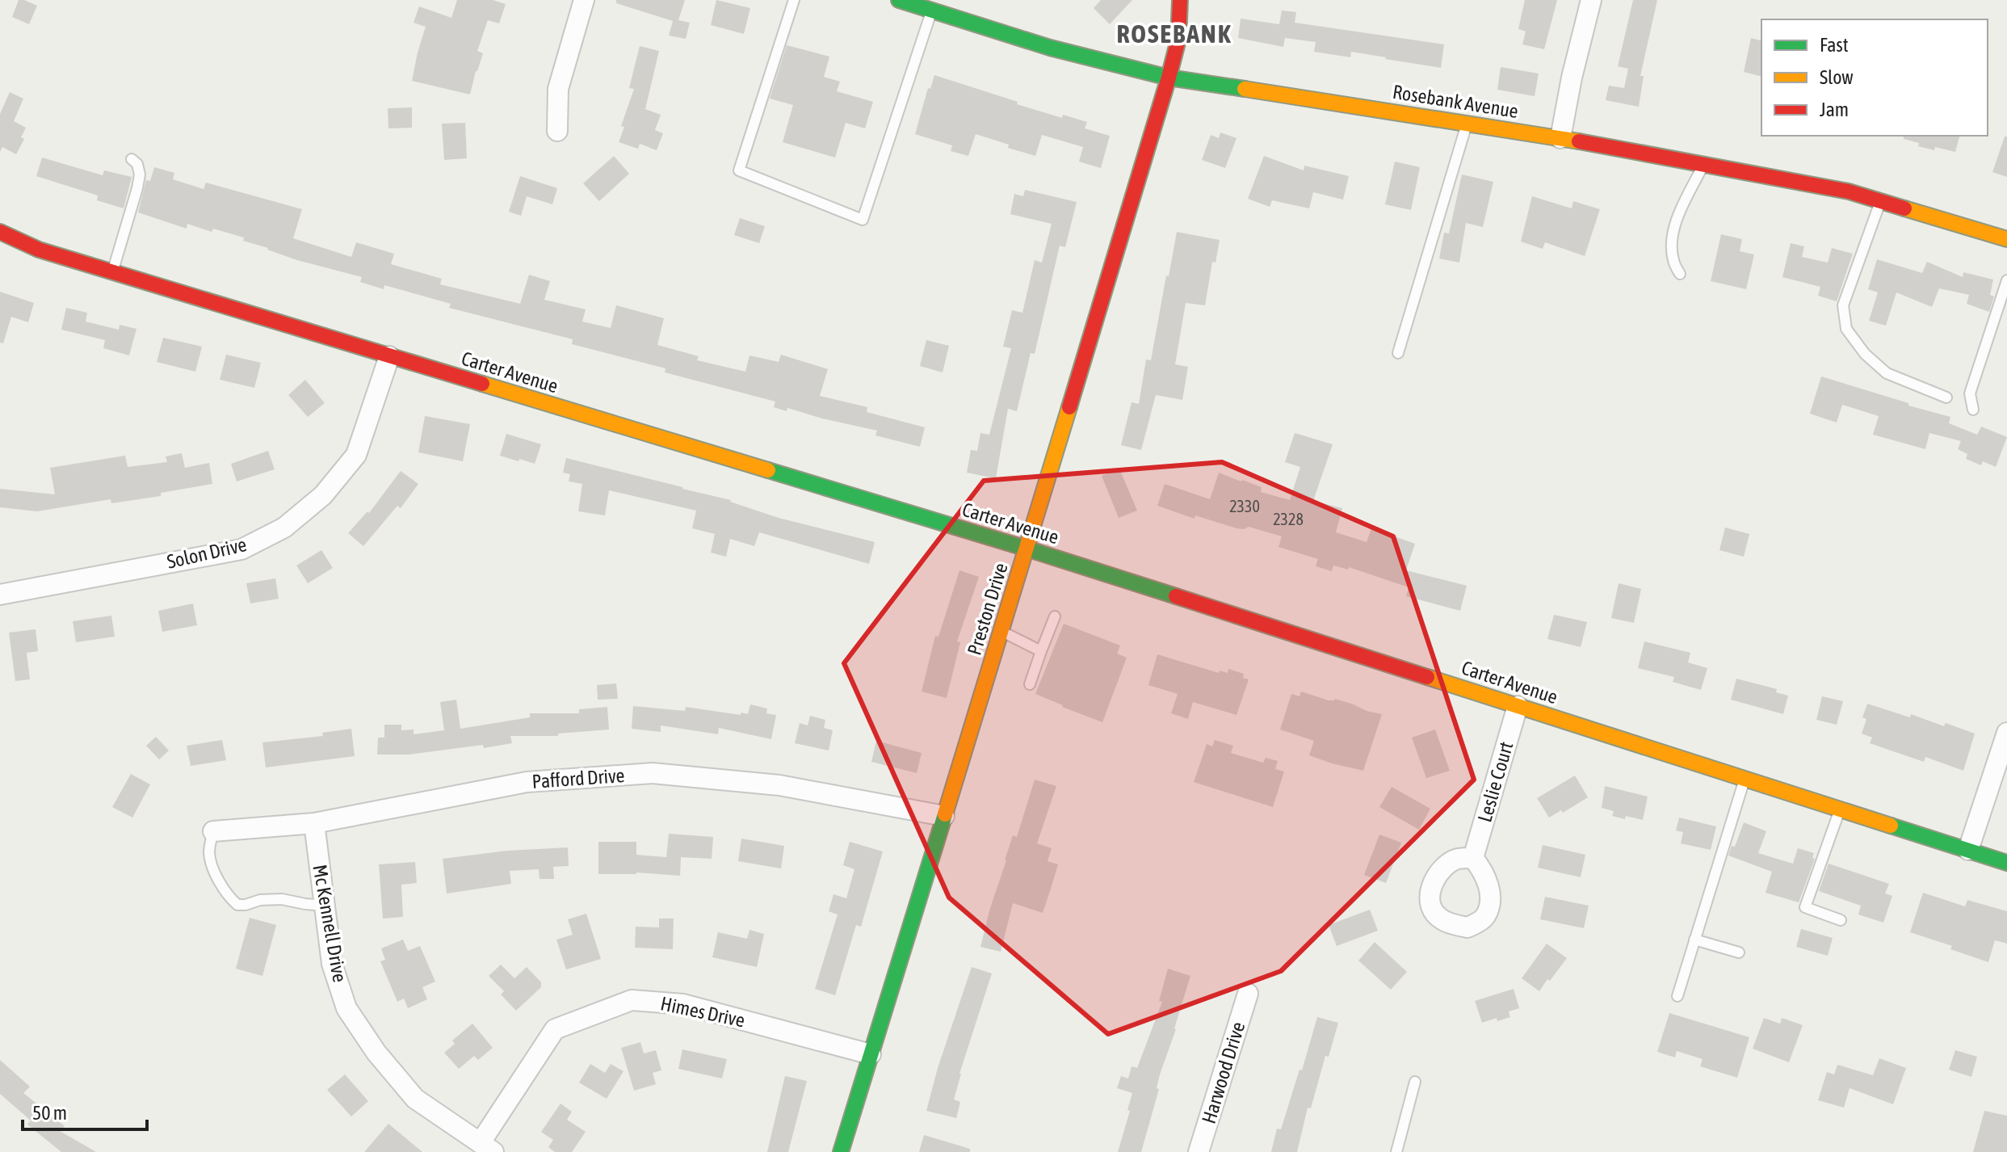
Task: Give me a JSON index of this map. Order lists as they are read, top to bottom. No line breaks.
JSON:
{"streets":{"street":["Rosebank Avenue","Carter Avenue","Solon Drive","Preston Drive","Pafford Drive","Leslie Court","Mc Kennell Drive","Himes Drive","Harwood Drive"]},"crossings":[["Rosebank Avenue","Preston Drive"],["Carter Avenue","Solon Drive"],["Carter Avenue","Preston Drive"],["Carter Avenue","Leslie Court"],["Preston Drive","Pafford Drive"],["Preston Drive","Himes Drive"],["Pafford Drive","Mc Kennell Drive"],["Mc Kennell Drive","Himes Drive"]],"districts":["ROSEBANK"],"house_numbers":["2330","2328"],"legend":["Fast","Slow","Jam"],"scale_bar":"50 m"}
